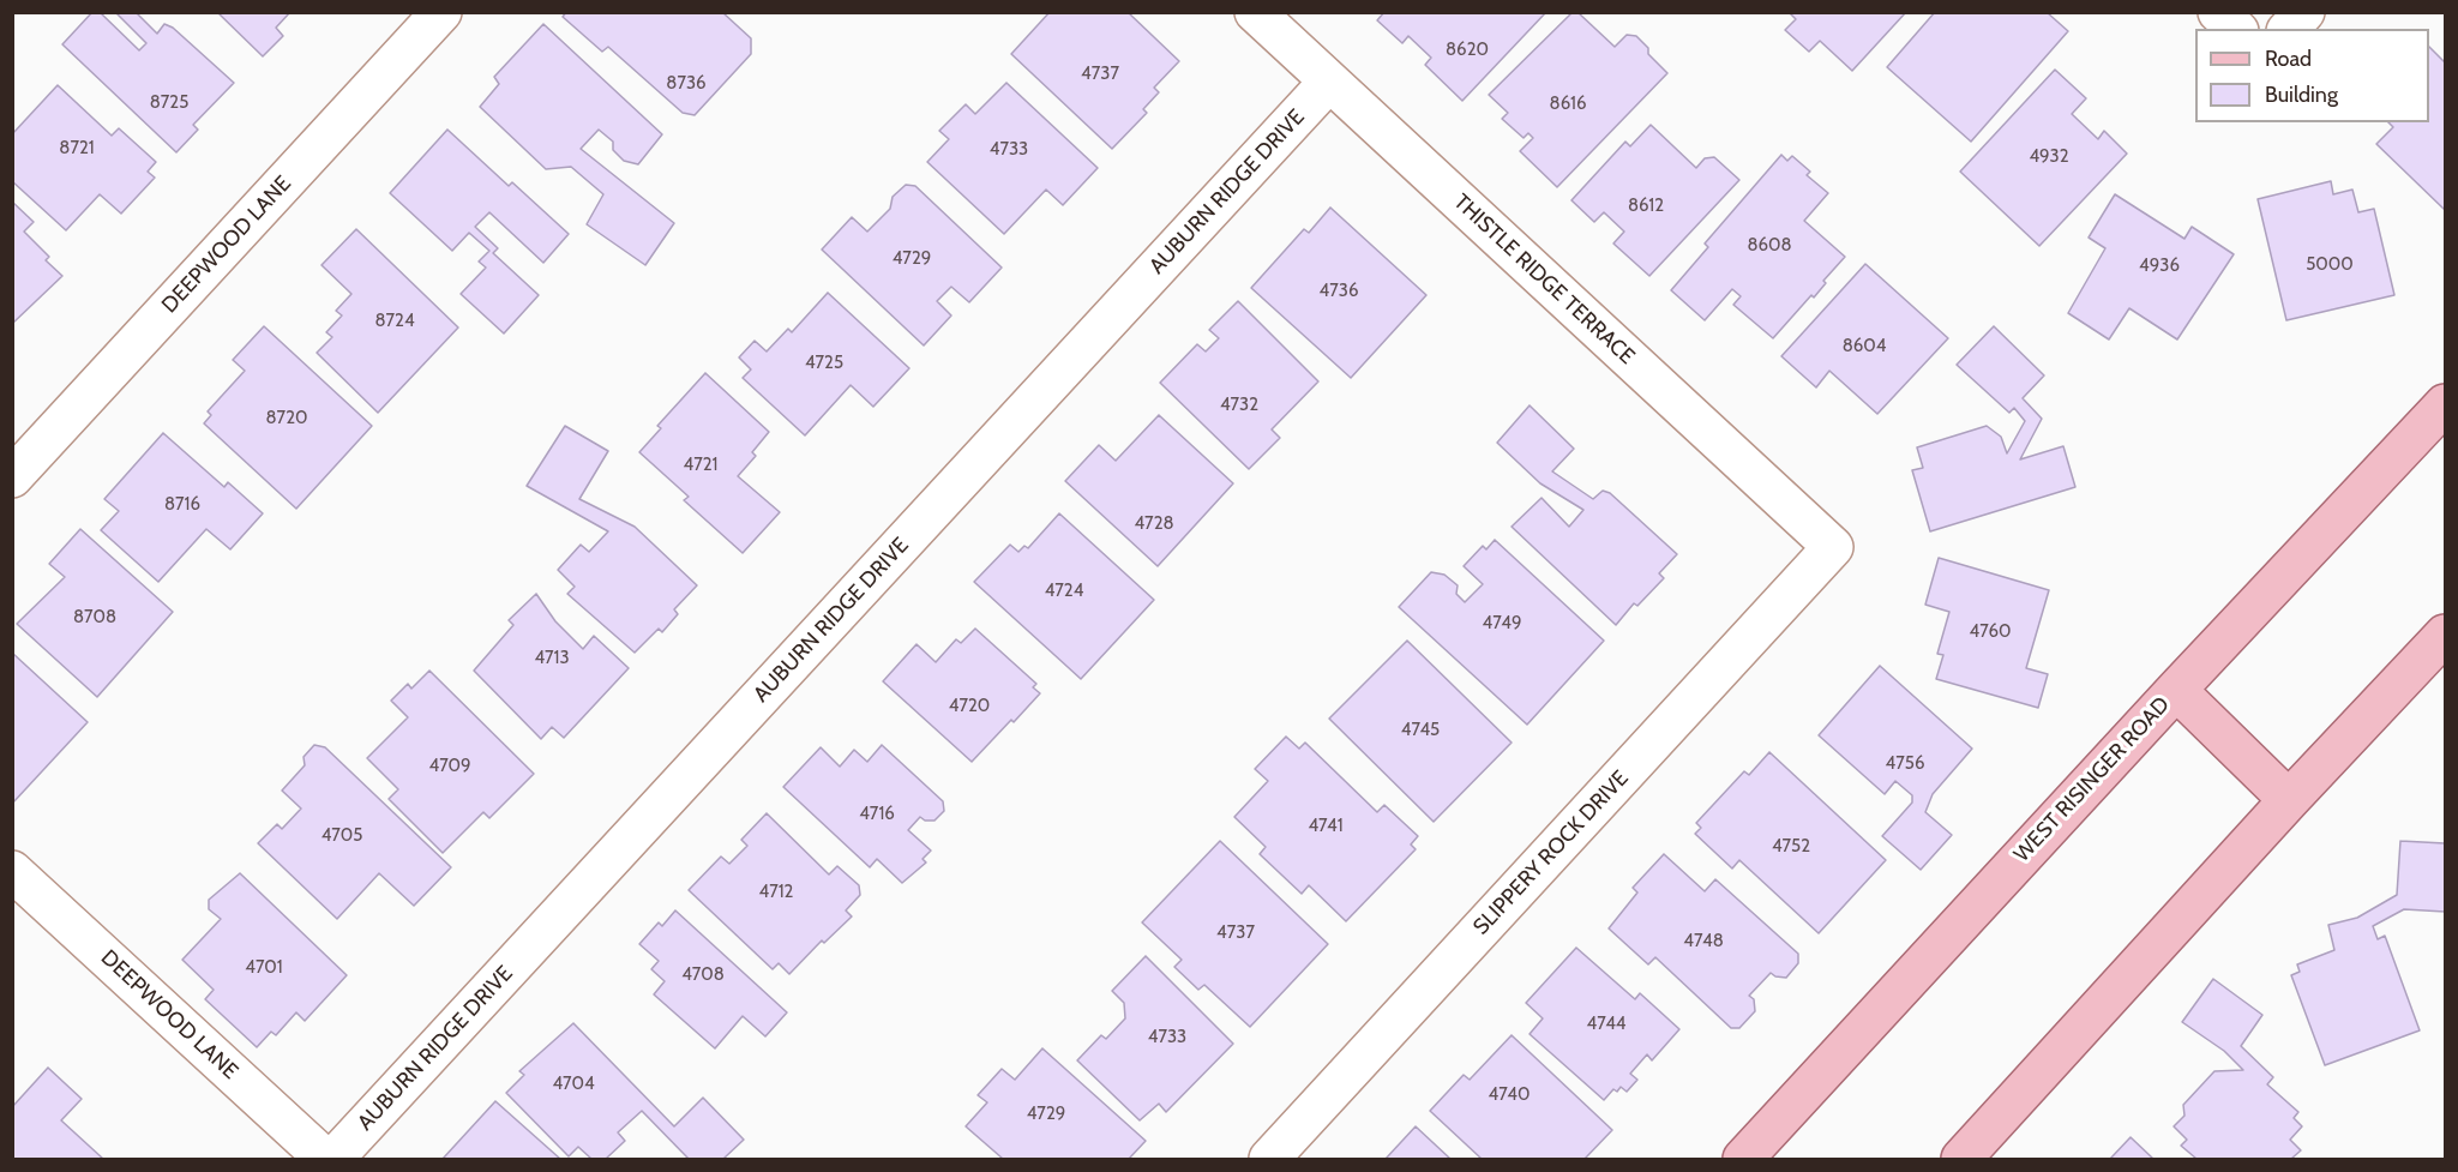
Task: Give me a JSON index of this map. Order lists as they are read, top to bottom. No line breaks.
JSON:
{"streets":{"main road":["WEST RISINGER ROAD"],"street":["AUBURN RIDGE DRIVE","DEEPWOOD LANE","THISTLE RIDGE TERRACE","SLIPPERY ROCK DRIVE"]},"crossings":[["AUBURN RIDGE DRIVE","THISTLE RIDGE TERRACE"],["THISTLE RIDGE TERRACE","SLIPPERY ROCK DRIVE"]],"house_numbers":["8620","4737","8736","8725","8616","8721","4733","4932","8612","8608","4729","5000","4936","4736","8724","8604","4725","4732","8720","4721","8716","4728","4724","8708","4749","4760","4713","4720","4745","4756","4709","4716","4741","4705","4752","4712","4737","4748","4701","4708","4744","4733","4704","4740","4729"],"legend":["Road","Building"]}
